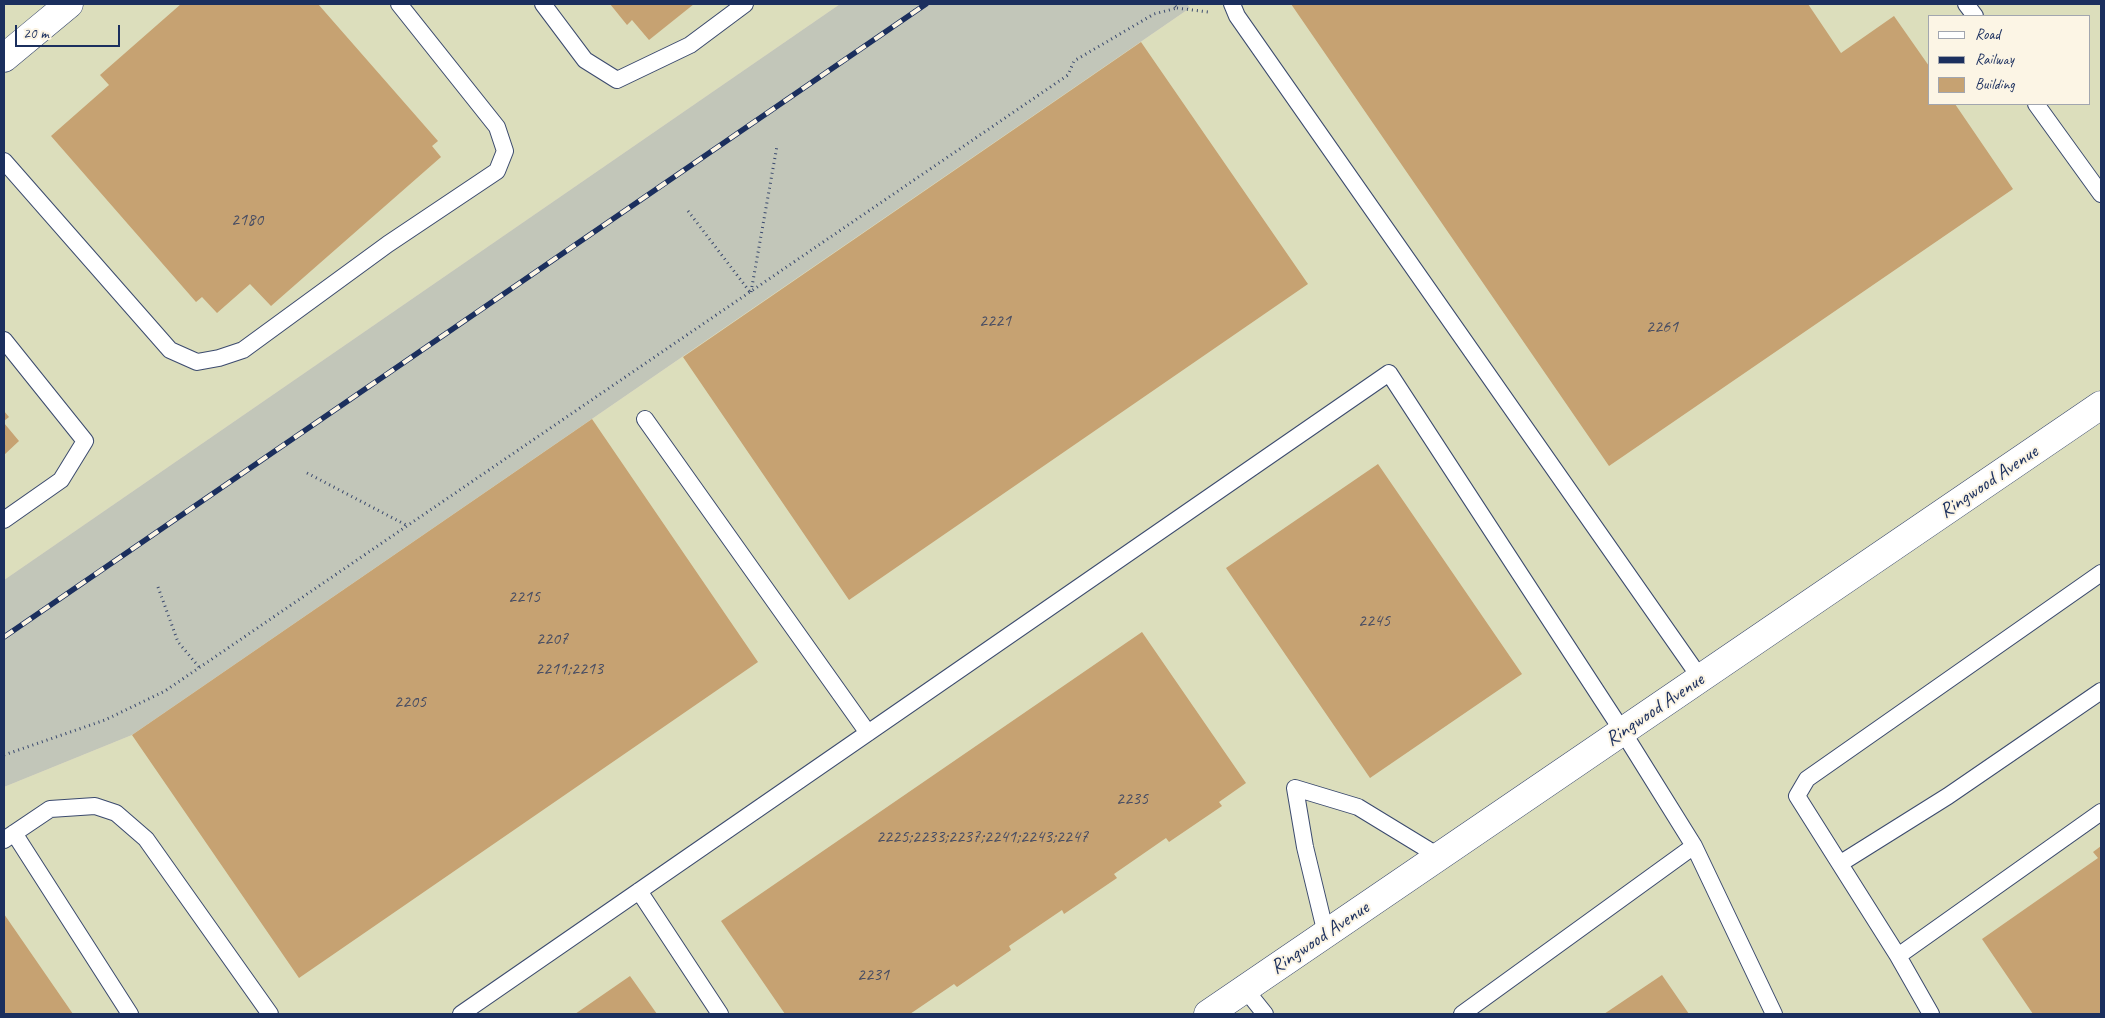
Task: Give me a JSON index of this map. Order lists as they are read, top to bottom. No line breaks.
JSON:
{"streets":{"street":["Ringwood Avenue"]},"house_numbers":["2180","2221","2261","2215","2245","2207","2211;2213","2205","2235","2225;2233;2237;2241;2243;2247","2231"],"legend":["Road","Railway","Building"],"scale_bar":"20 m"}
